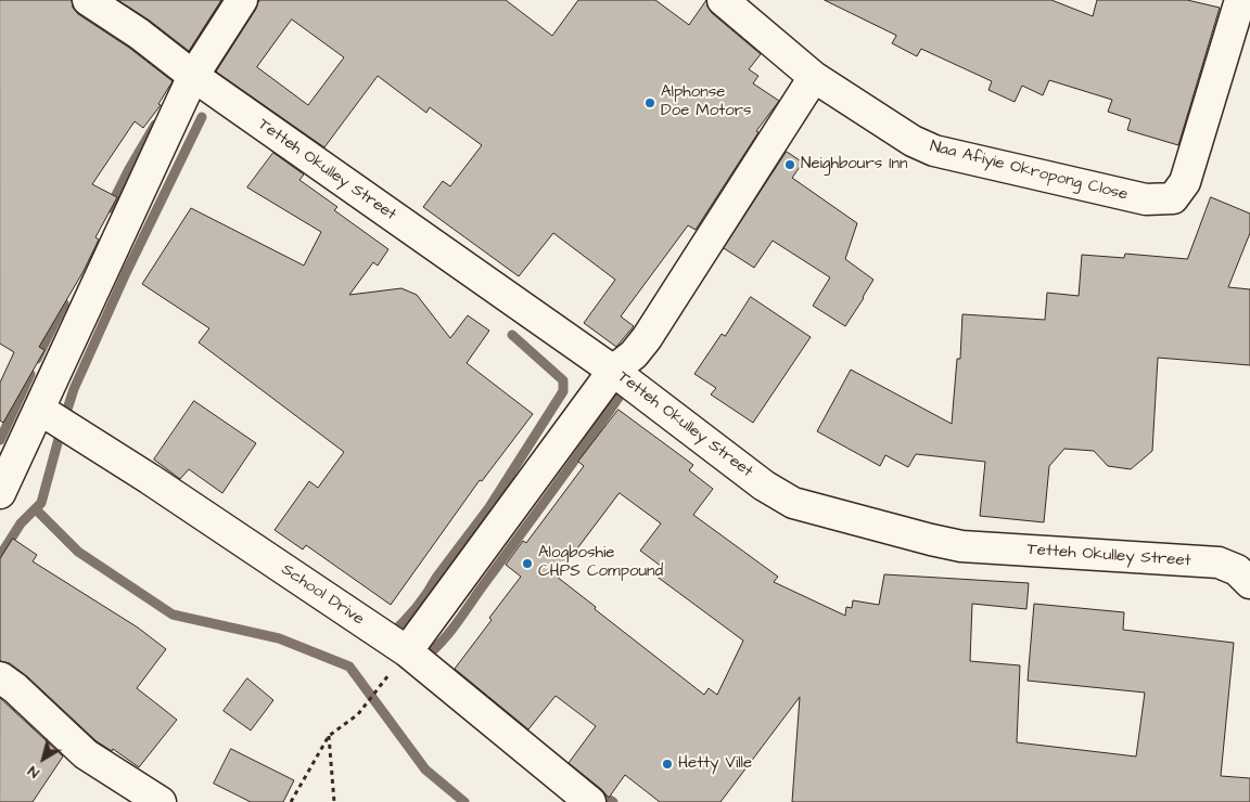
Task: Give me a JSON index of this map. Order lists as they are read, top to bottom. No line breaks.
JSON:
{"streets":{"street":["Tetteh Okulley Street","Naa Afiyie Okropong Close","School Drive"]},"places":["Alphonse Doe Motors","Neighbours Inn","Alogboshie CHPS Compound","Hetty Ville"],"north":"bottom left"}
